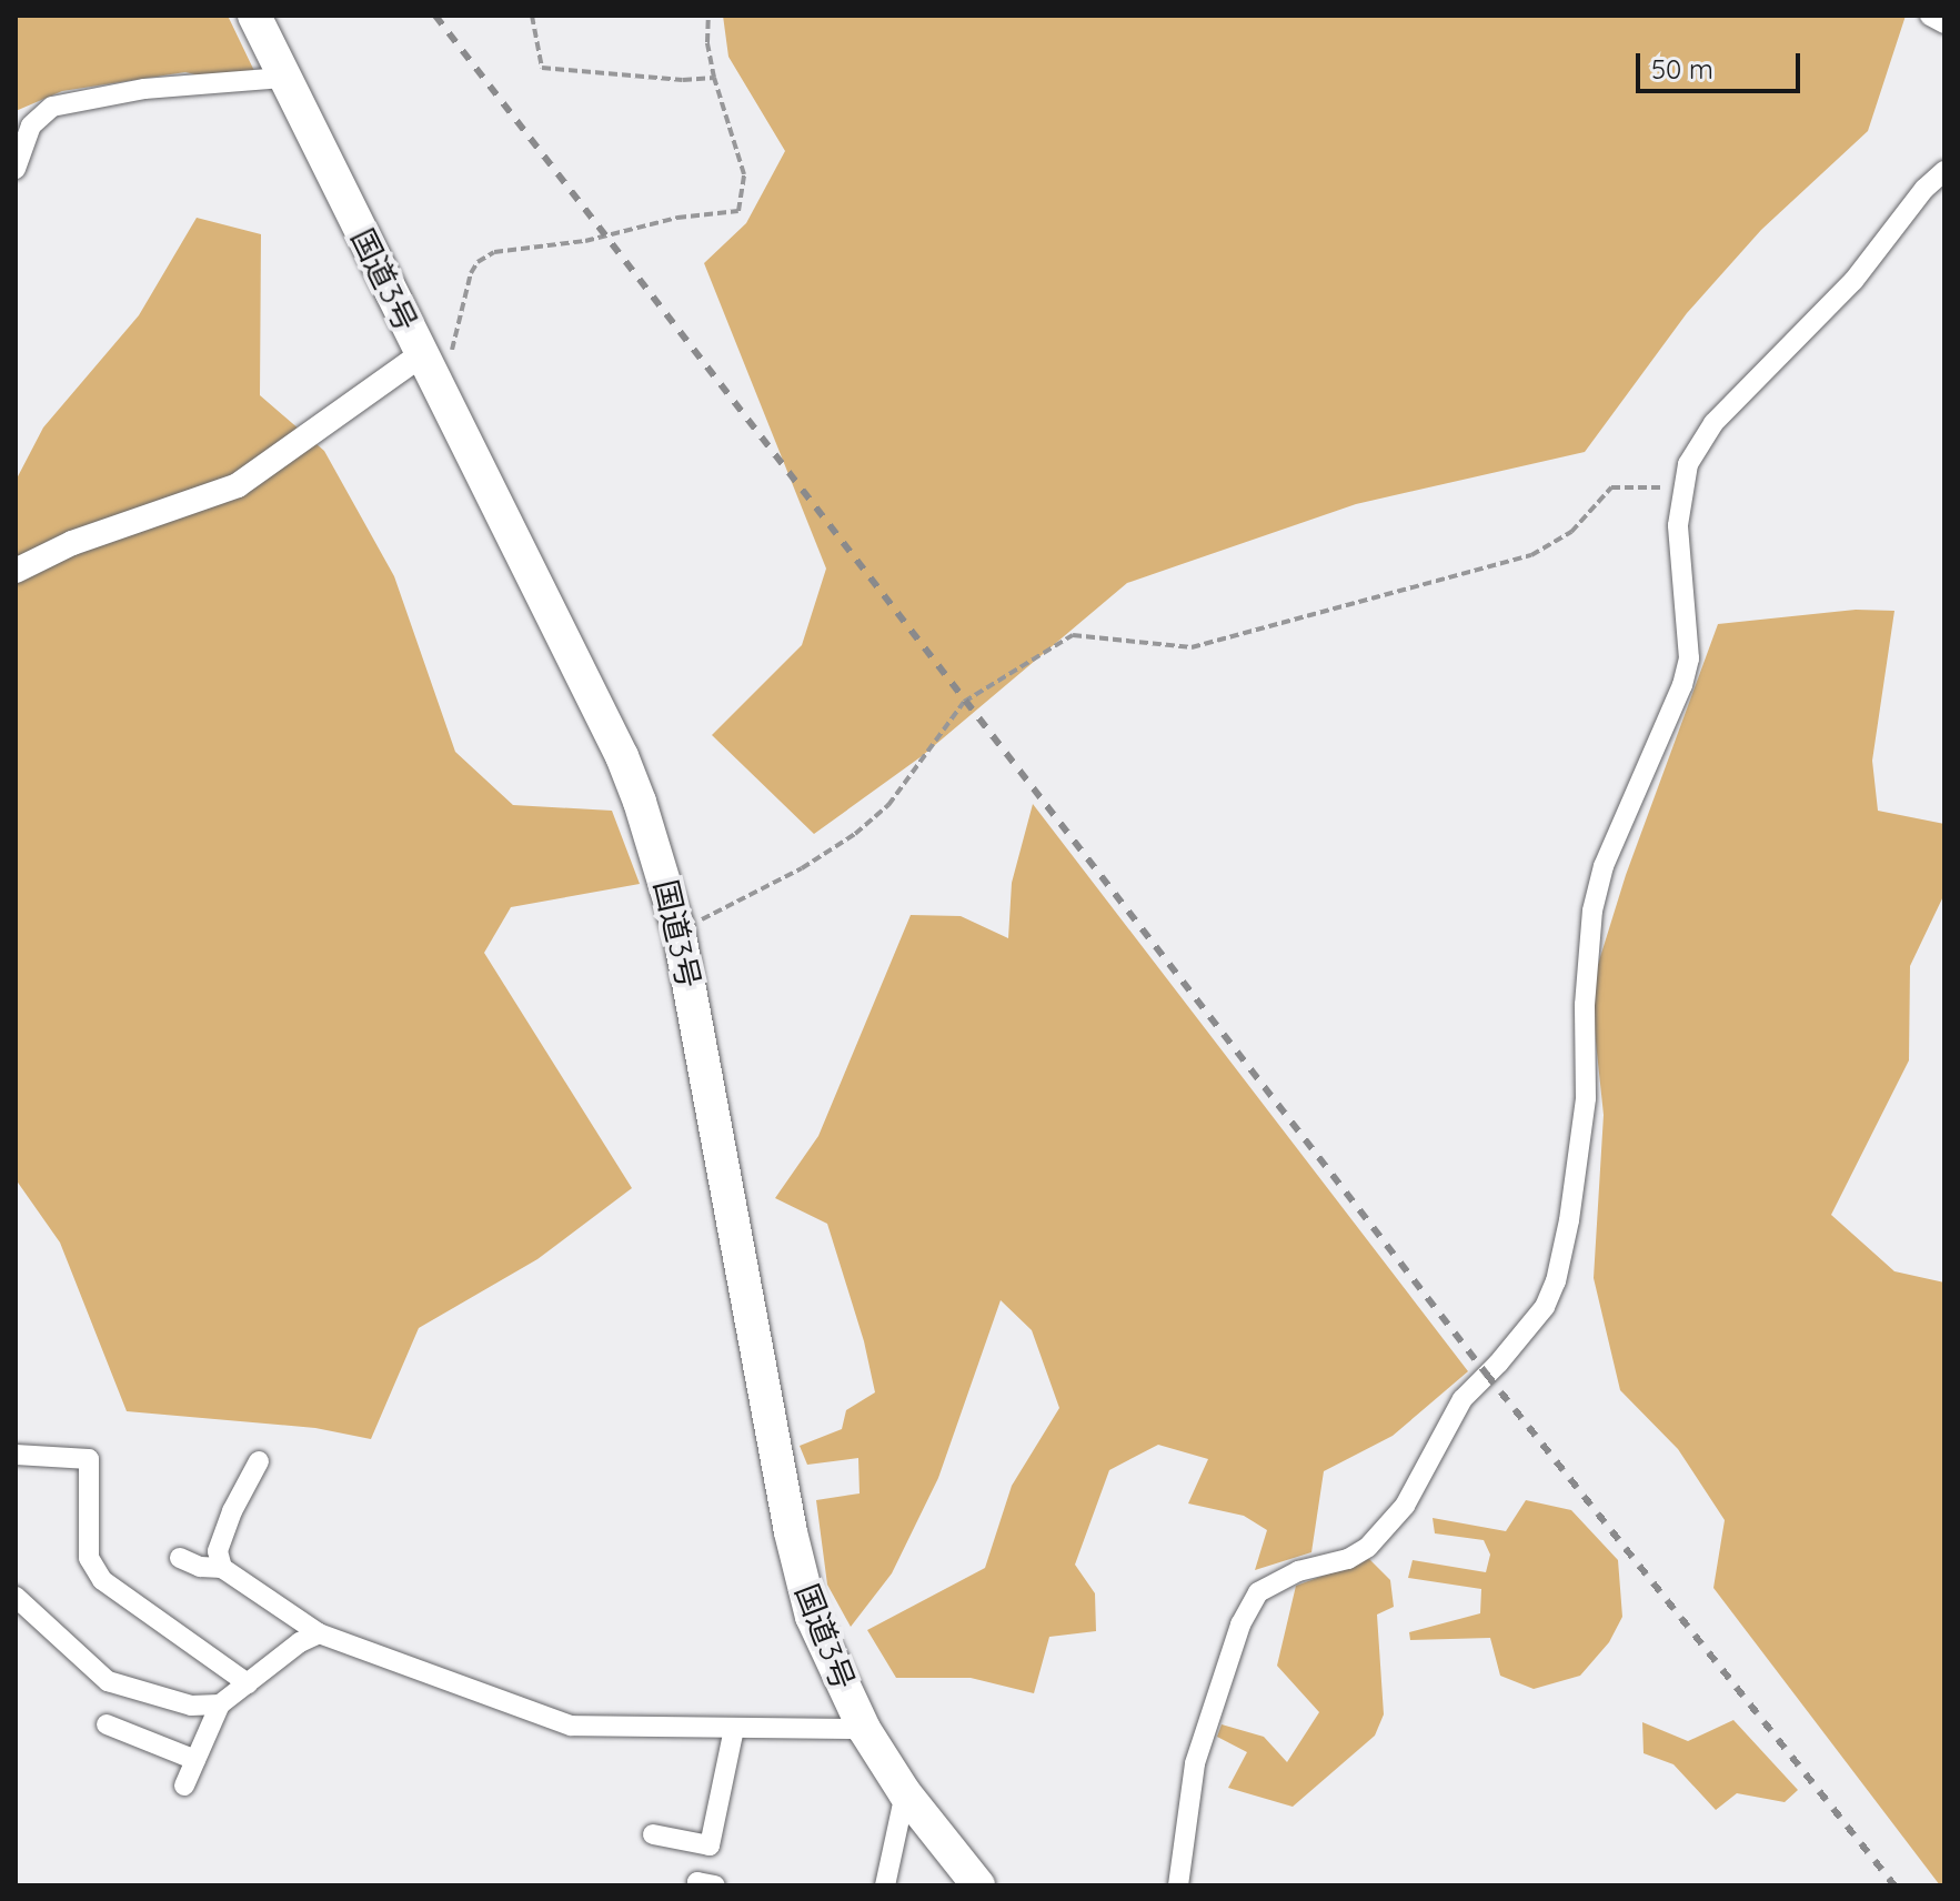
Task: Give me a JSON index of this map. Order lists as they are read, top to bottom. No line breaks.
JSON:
{"streets":{"highway":["国道3号"]},"scale_bar":"50 m"}
